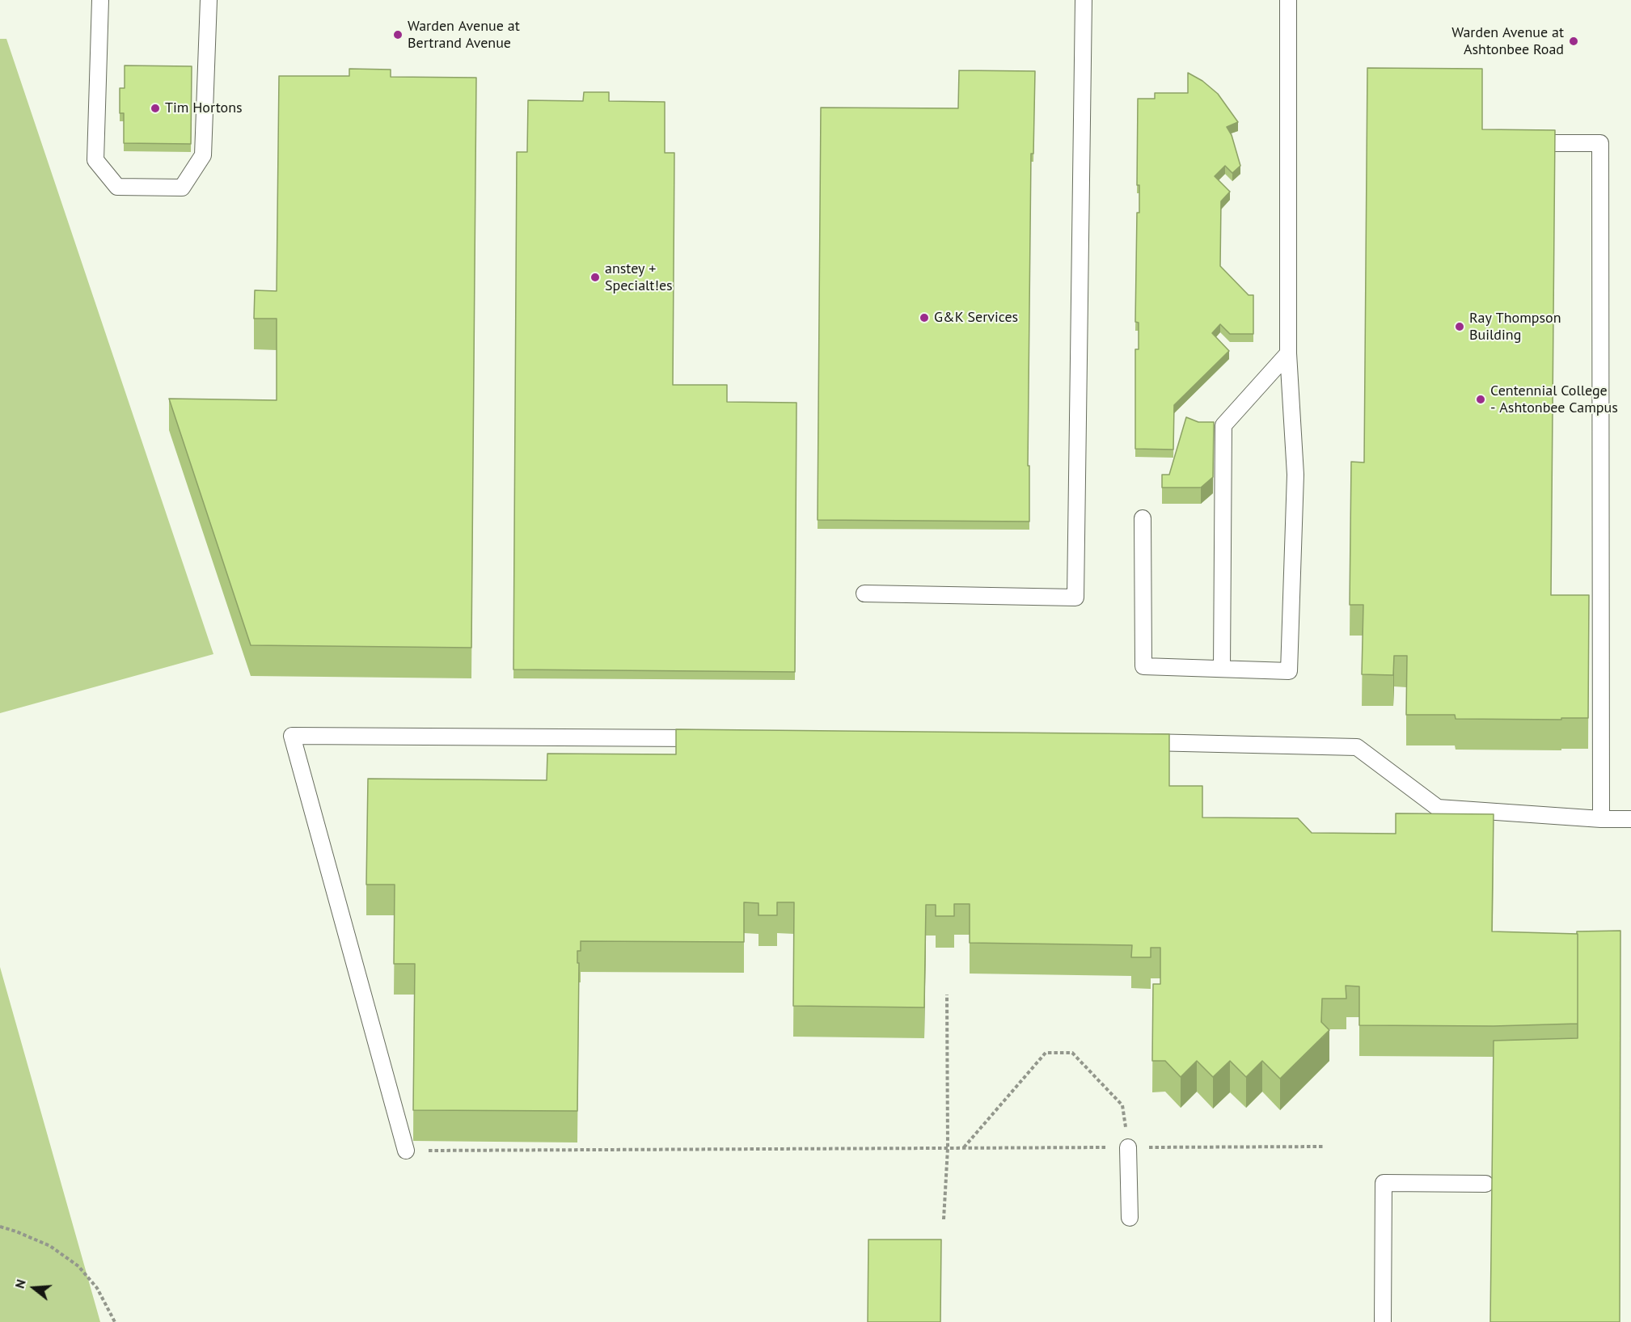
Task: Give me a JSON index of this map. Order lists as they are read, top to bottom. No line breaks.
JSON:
{"places":["Warden Avenue at Bertrand Avenue","Warden Avenue at Ashtonbee Road","Tim Hortons","anstey + Specialt!es","G&K Services","Ray Thompson Building","Centennial College - Ashtonbee Campus"],"north":"left"}
